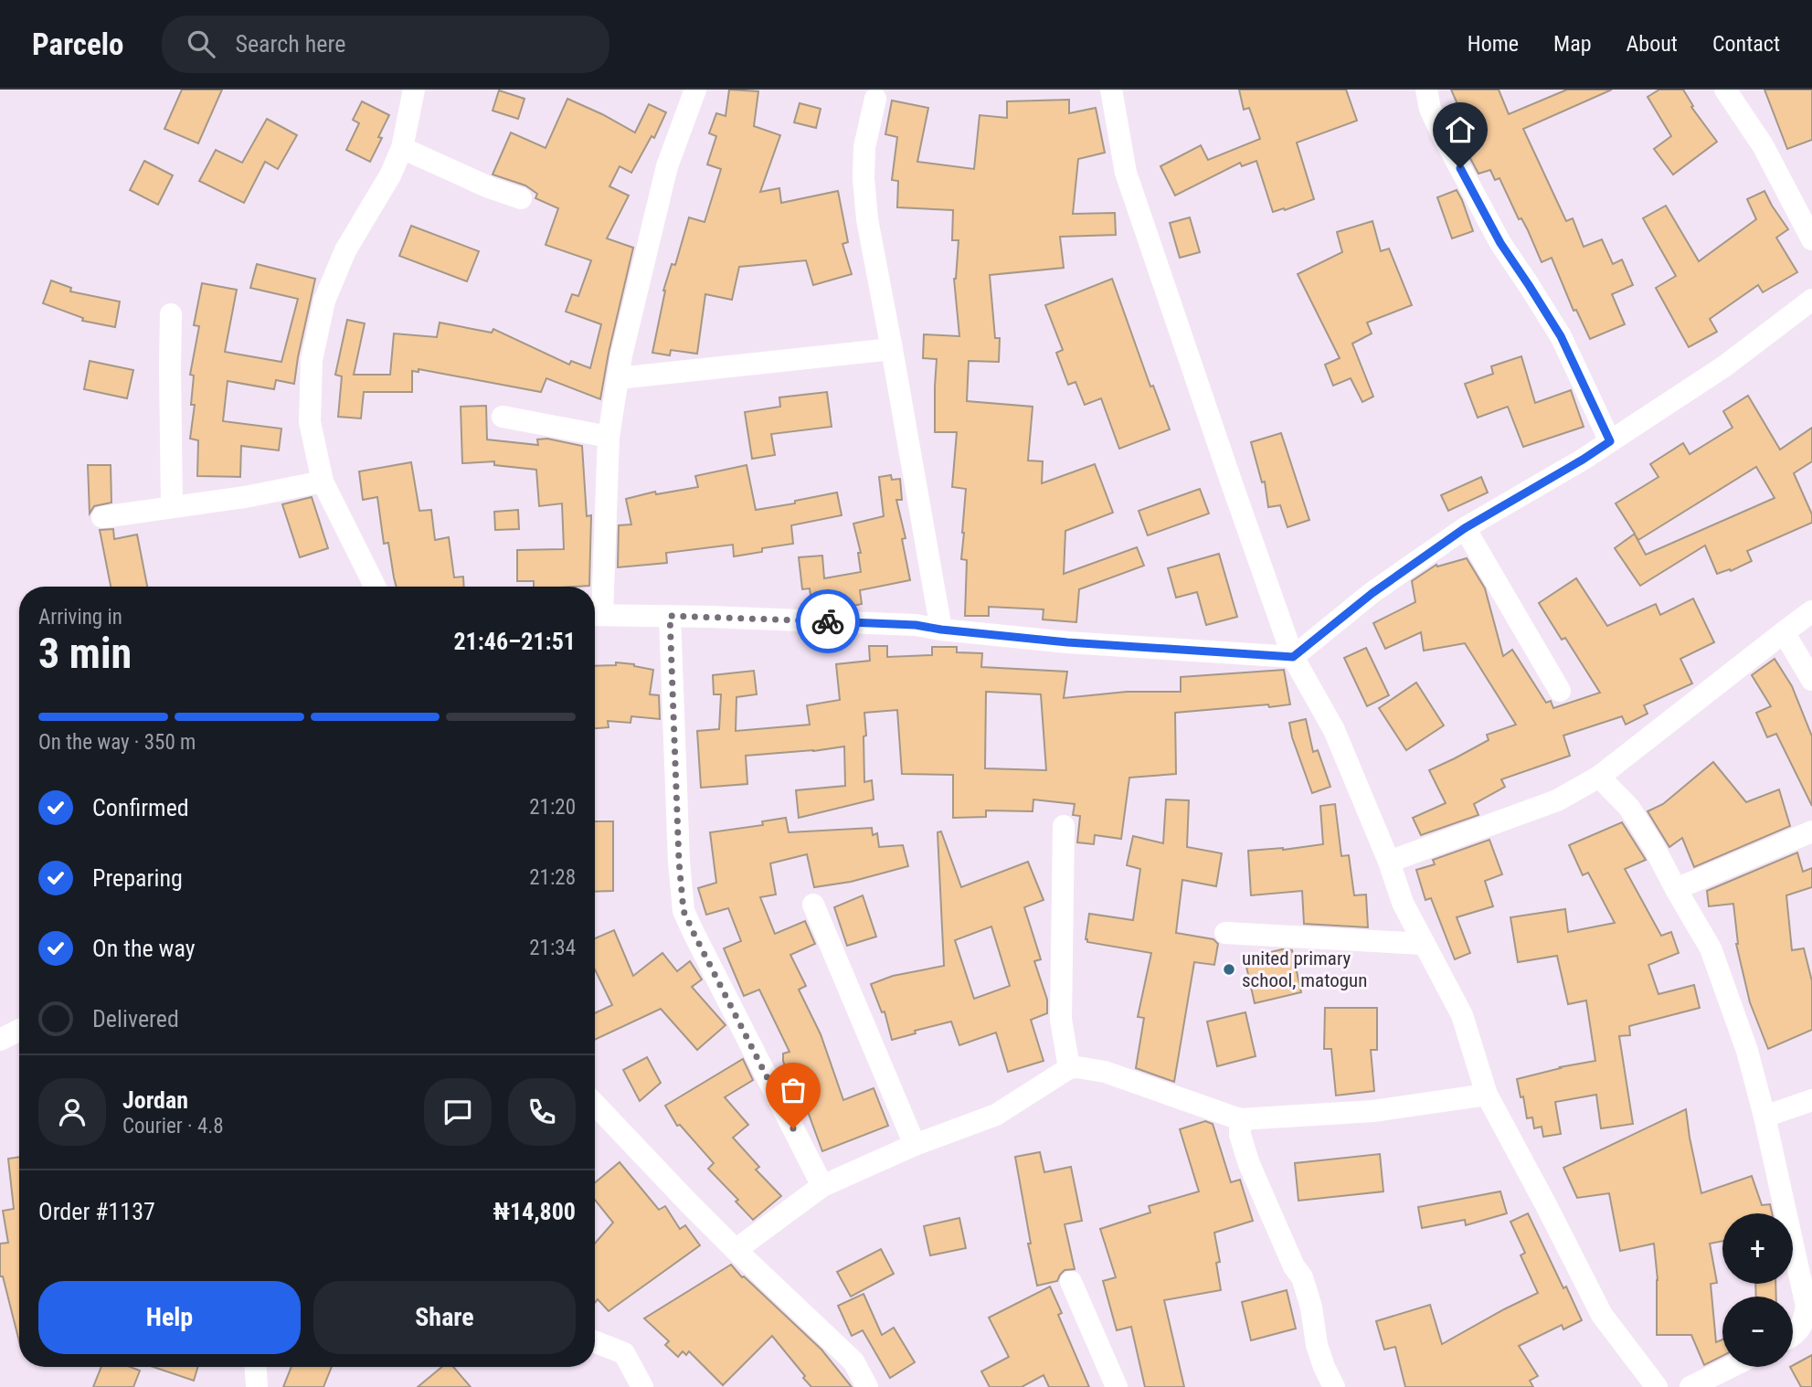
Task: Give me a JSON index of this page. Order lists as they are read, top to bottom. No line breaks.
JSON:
{"places":["united primary school, matogun"],"page":{"header":"Parcelo","search":"Search here","nav":["Home","Map","About","Contact"],"heading":["3 min","Arriving in","21:46–21:51"],"panel":["Jordan","Courier · 4.8","Order #1137","₦14,800"],"bar":"On the way · 350 m","list":[["Confirmed","21:20"],["Preparing","21:28"],["On the way","21:34"],"Delivered"],"map_buttons":["+","−"],"buttons":["Help","Share"]}}
